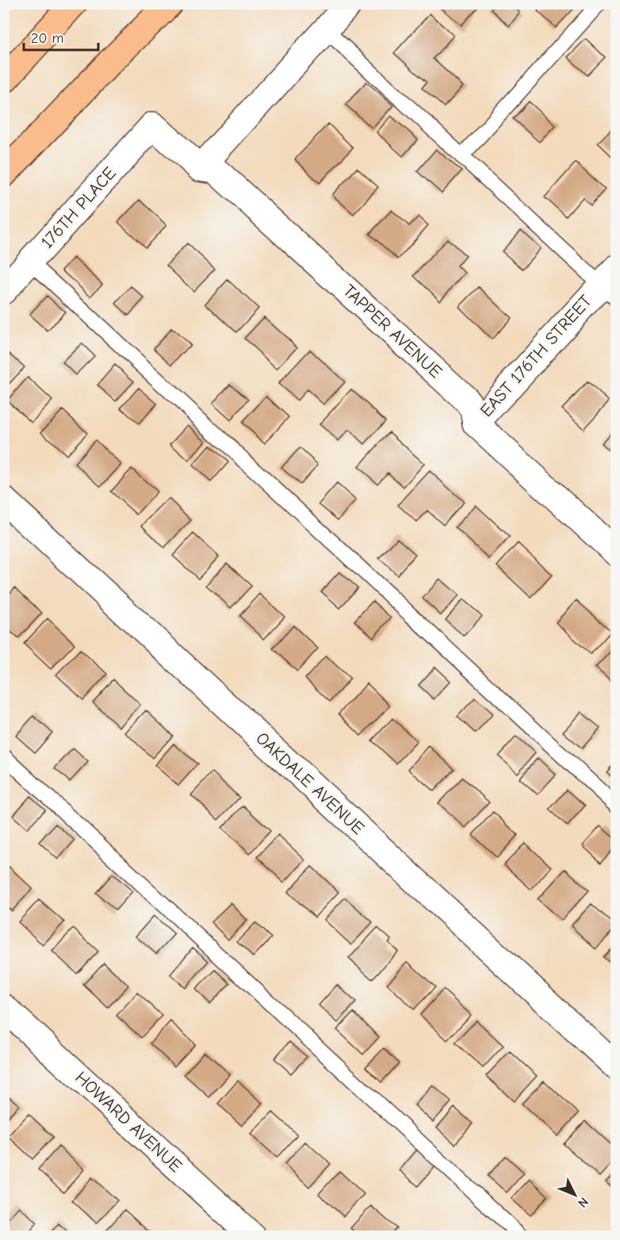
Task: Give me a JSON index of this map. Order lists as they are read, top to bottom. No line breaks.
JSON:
{"streets":{"street":["176TH PLACE","TAPPER AVENUE","EAST 176TH STREET","OAKDALE AVENUE","HOWARD AVENUE"]},"crossings":[["176TH PLACE","TAPPER AVENUE"],["TAPPER AVENUE","EAST 176TH STREET"]],"scale_bar":"20 m","north":"bottom right"}
